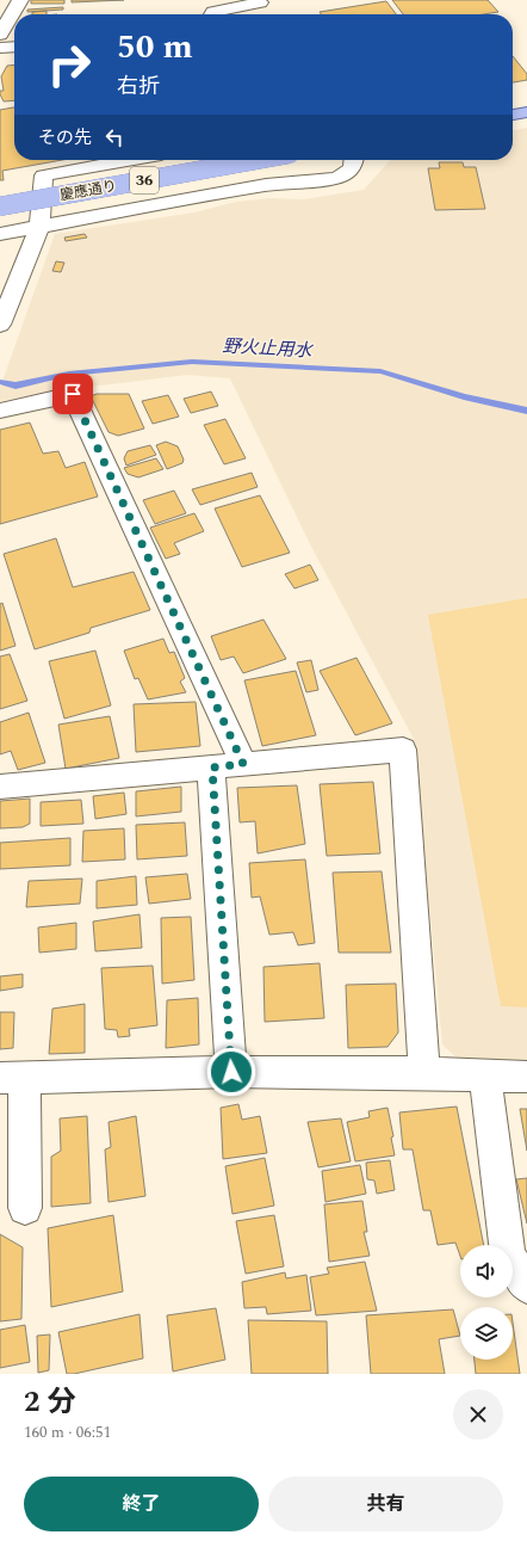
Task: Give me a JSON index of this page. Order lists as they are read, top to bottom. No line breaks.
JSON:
{"streets":{"main road":["36","慶應通り"]},"water":["野火止用水"],"page":{"turn":["50 m","右折"],"then":"その先","heading":["2 分","160 m · 06:51"],"buttons":["終了","共有"]}}
